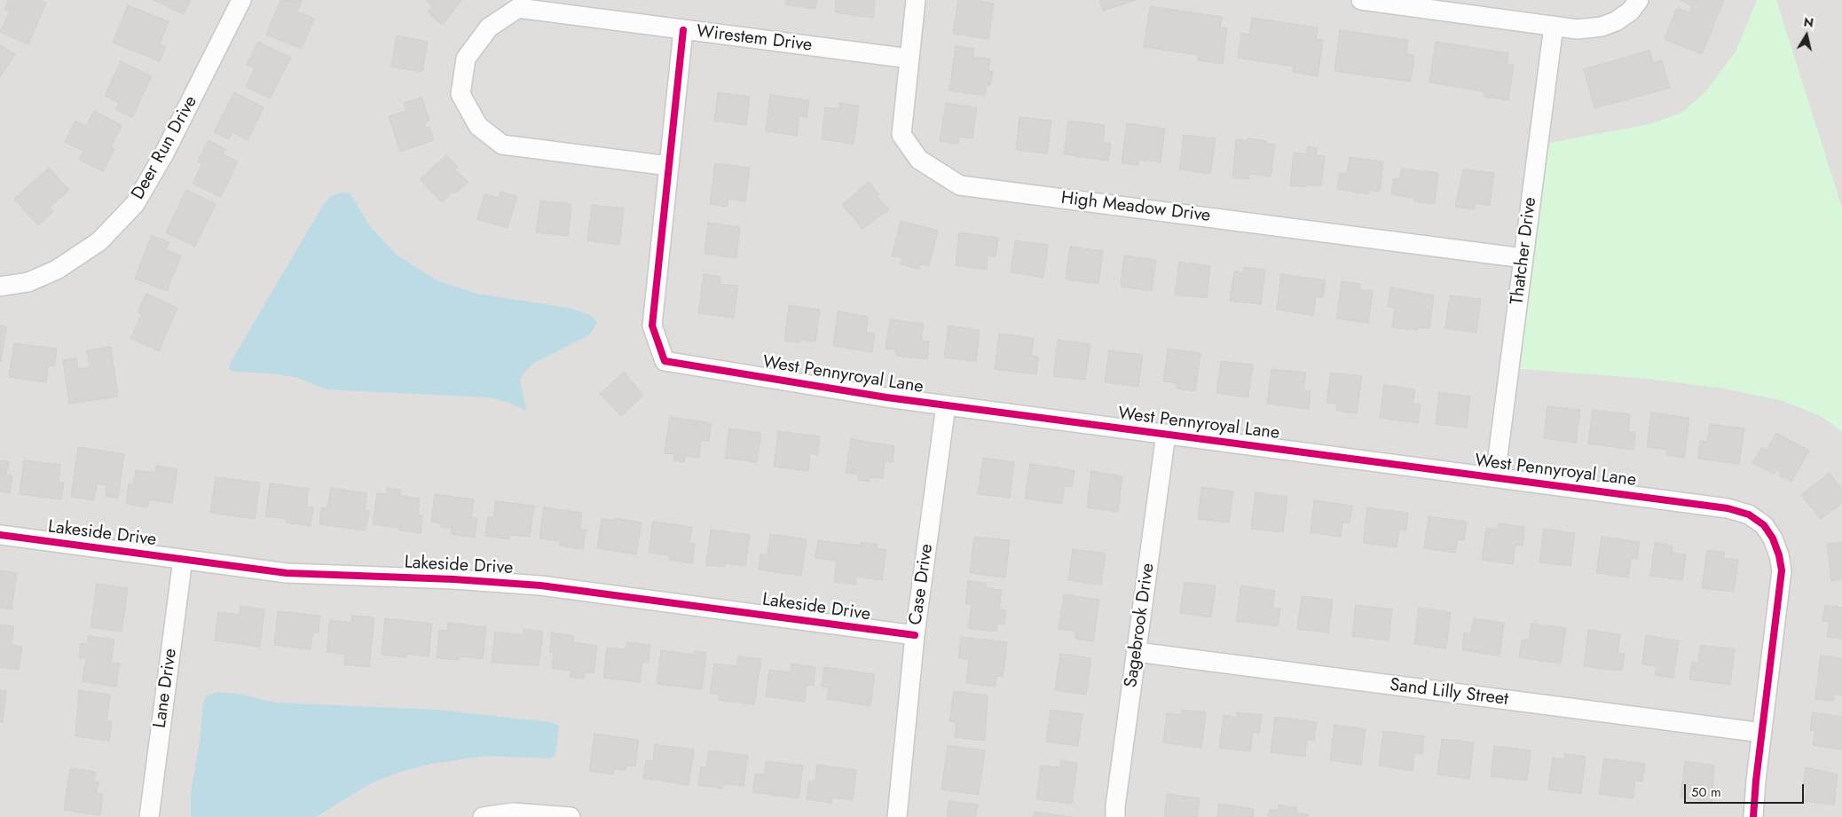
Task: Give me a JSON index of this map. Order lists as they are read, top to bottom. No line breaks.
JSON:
{"streets":{"street":["Wirestem Drive","Deer Run Drive","High Meadow Drive","Thatcher Drive","West Pennyroyal Lane","Lakeside Drive","Case Drive","Sagebrook Drive","Lane Drive","Sand Lilly Street"]},"crossings":[["Wirestem Drive","High Meadow Drive"],["Wirestem Drive","West Pennyroyal Lane"],["High Meadow Drive","Thatcher Drive"],["Thatcher Drive","West Pennyroyal Lane"],["West Pennyroyal Lane","Case Drive"],["West Pennyroyal Lane","Sagebrook Drive"],["West Pennyroyal Lane","Sand Lilly Street"],["Lakeside Drive","Case Drive"],["Lakeside Drive","Lane Drive"],["Sagebrook Drive","Sand Lilly Street"]],"scale_bar":"50 m","north":"top"}
